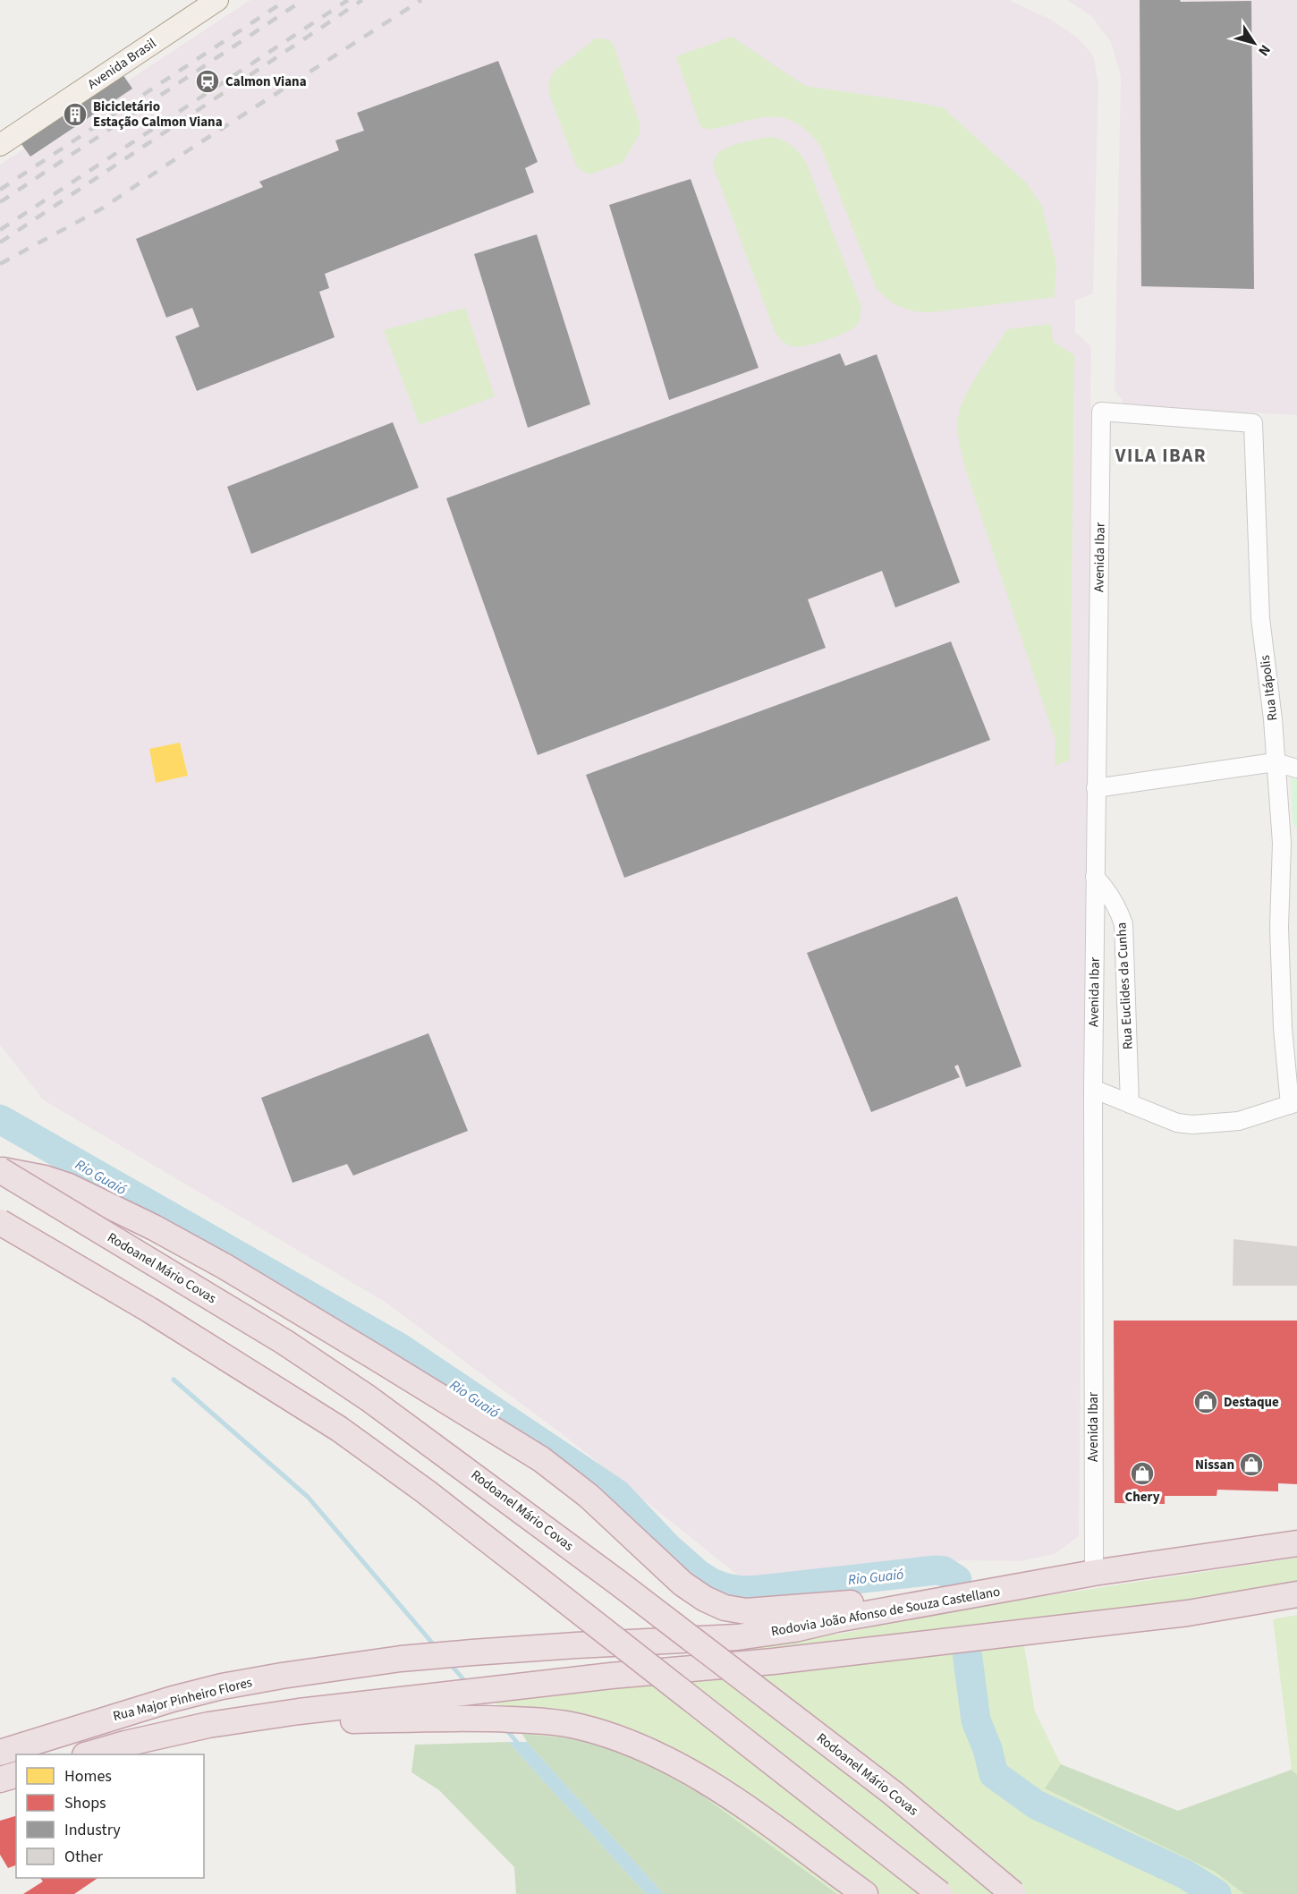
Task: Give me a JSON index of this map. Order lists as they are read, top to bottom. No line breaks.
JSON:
{"streets":{"highway":["Rodoanel Mário Covas","Rodovia João Afonso de Souza Castellano","Rua Major Pinheiro Flores"],"main road":["Avenida Brasil"],"street":["Avenida Ibar","Rua Itápolis","Rua Euclides da Cunha"]},"crossings":[["Avenida Ibar","Rua Itápolis"],["Avenida Ibar","Rua Euclides da Cunha"],["Avenida Ibar","Rodovia João Afonso de Souza Castellano"],["Rodovia João Afonso de Souza Castellano","Rua Major Pinheiro Flores"]],"districts":["VILA IBAR"],"water":["Rio Guaió"],"places":{"station":["Calmon Viana"],"building":["Bicicletário Estação Calmon Viana"],"shop":["Destaque","Nissan","Chery"]},"legend":["Homes","Shops","Industry","Other"],"north":"bottom right"}
